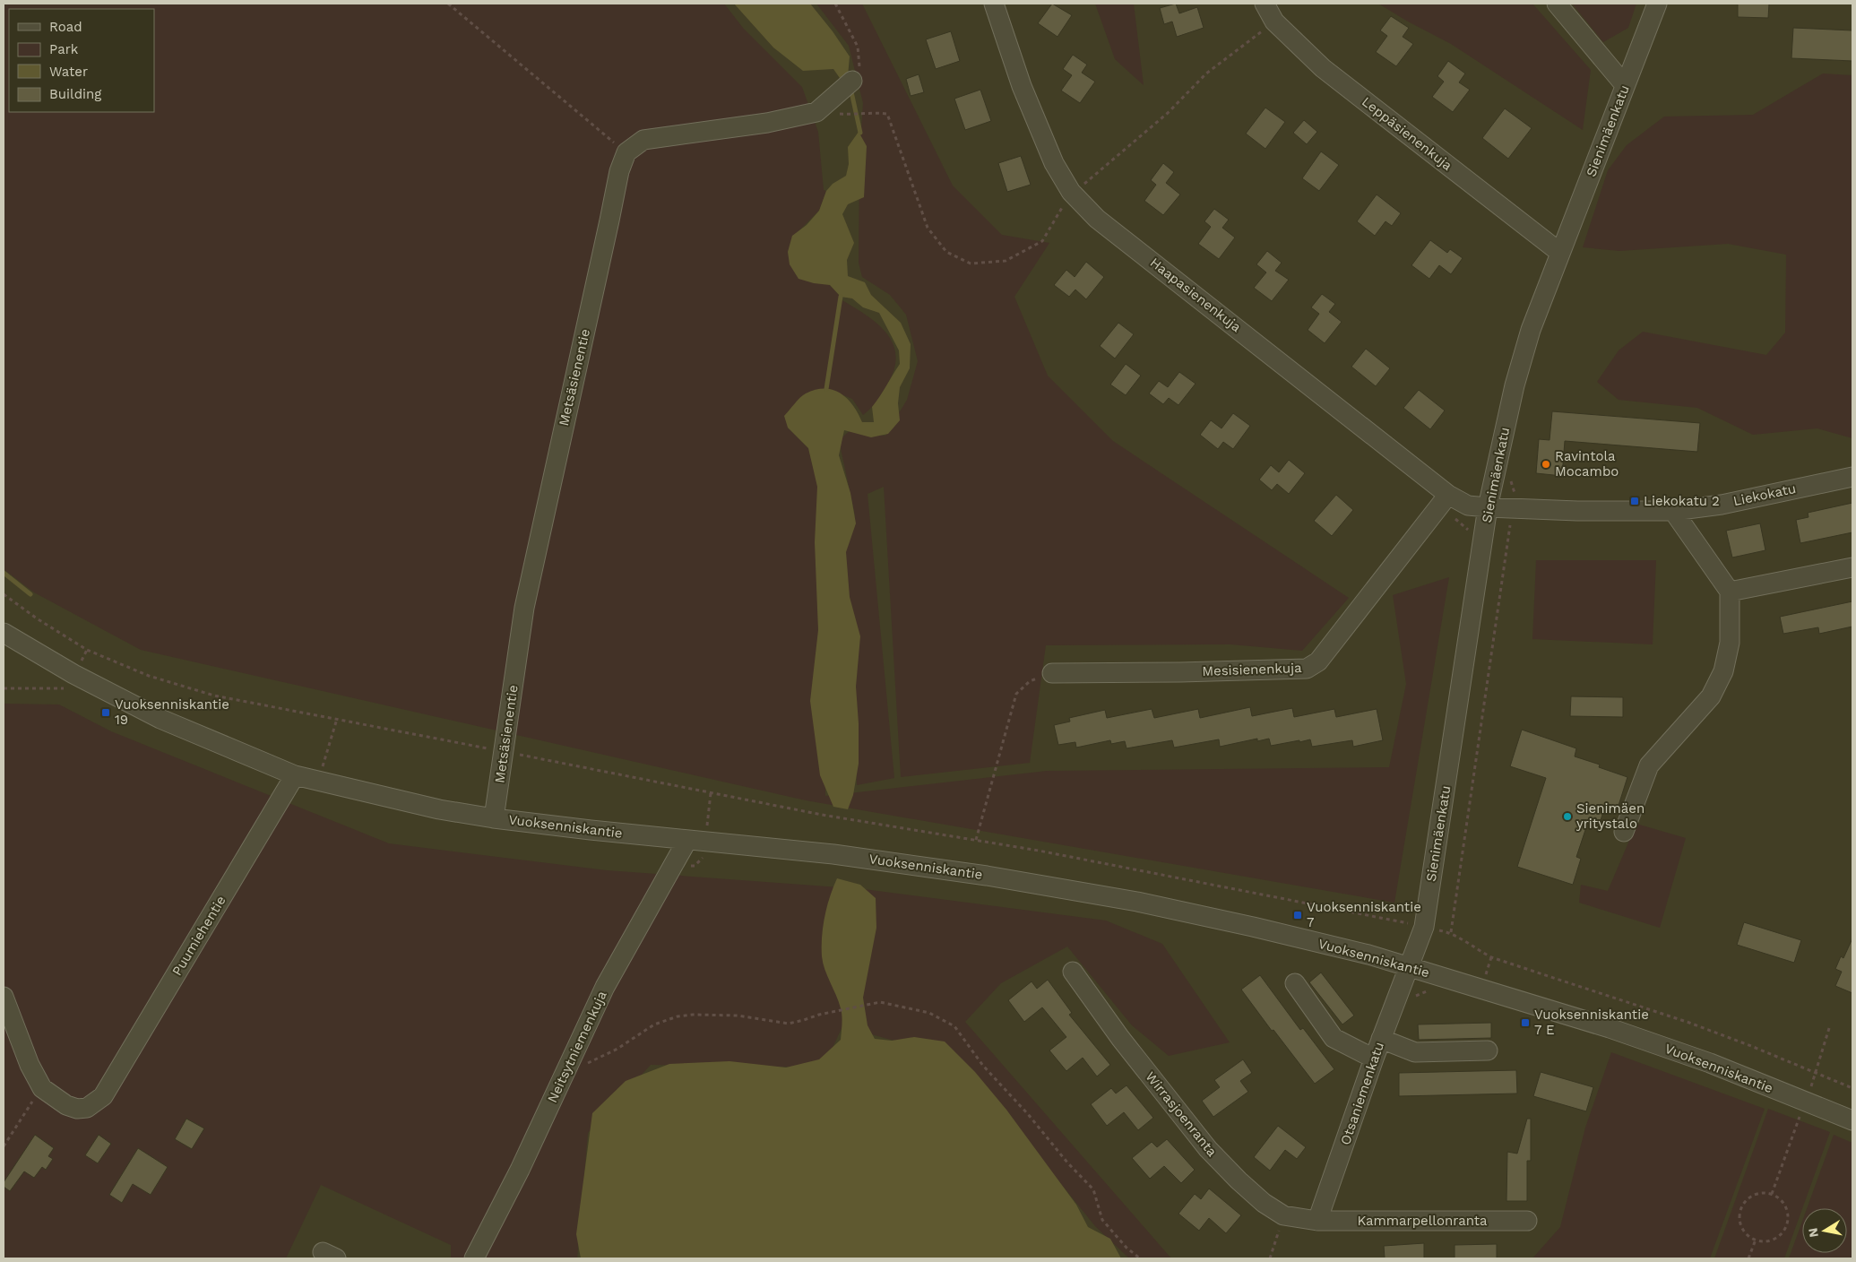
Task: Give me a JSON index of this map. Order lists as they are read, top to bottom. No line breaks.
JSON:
{"streets":{"street":["Sienimäenkatu","Leppäsienenkuja","Haapasienenkuja","Metsäsienentie","Liekokatu","Mesisienenkuja","Vuoksenniskantie","Puumiehentie","Neitsytniemenkuja","Otsaniemenkatu","Wirrasjoenranta","Kammarpellonranta"]},"crossings":[["Sienimäenkatu","Leppäsienenkuja"],["Sienimäenkatu","Haapasienenkuja"],["Sienimäenkatu","Liekokatu"],["Sienimäenkatu","Vuoksenniskantie"],["Sienimäenkatu","Otsaniemenkatu"],["Haapasienenkuja","Liekokatu"],["Haapasienenkuja","Mesisienenkuja"],["Metsäsienentie","Vuoksenniskantie"],["Vuoksenniskantie","Puumiehentie"],["Vuoksenniskantie","Neitsytniemenkuja"],["Vuoksenniskantie","Otsaniemenkatu"],["Otsaniemenkatu","Wirrasjoenranta"],["Otsaniemenkatu","Kammarpellonranta"],["Wirrasjoenranta","Kammarpellonranta"]],"places":{"other":["Ravintola Mocambo","Sienimäen yritystalo"],"transit":["Liekokatu 2","Vuoksenniskantie 19","Vuoksenniskantie 7","Vuoksenniskantie 7 E"]},"legend":["Road","Park","Water","Building"],"north":"left"}
